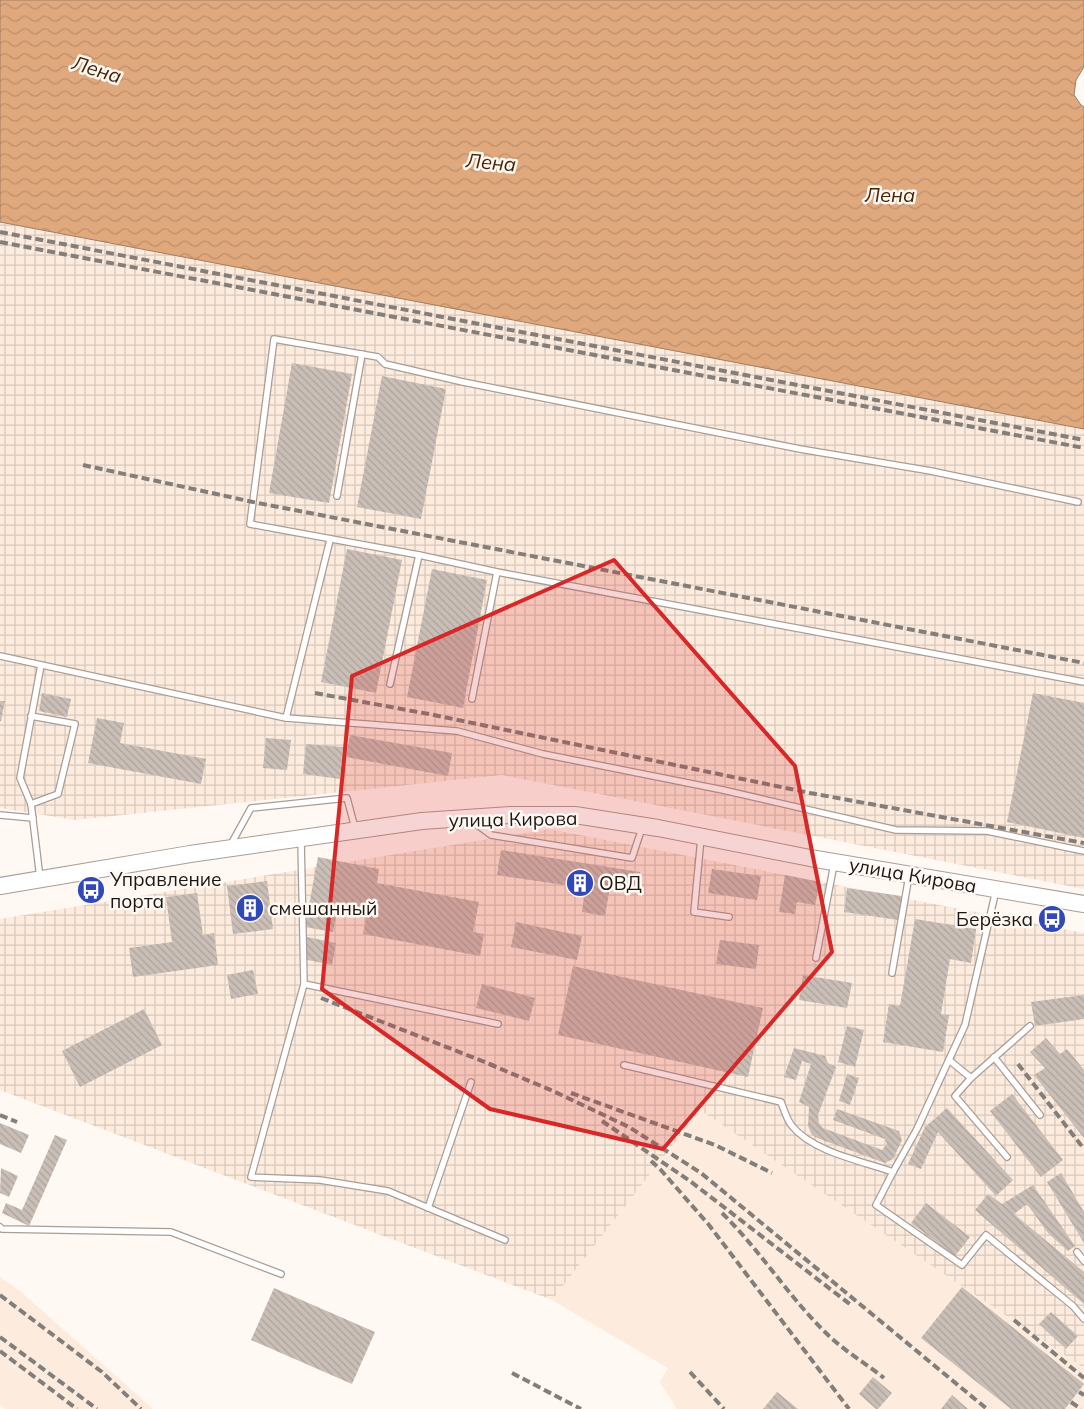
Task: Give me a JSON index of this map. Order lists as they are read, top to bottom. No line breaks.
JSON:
{"streets":{"main road":["улица Кирова"]},"water":["Лена"],"places":{"building":["ОВД","смешанный"],"bus stop":["Управление порта","Берёзка"]}}
